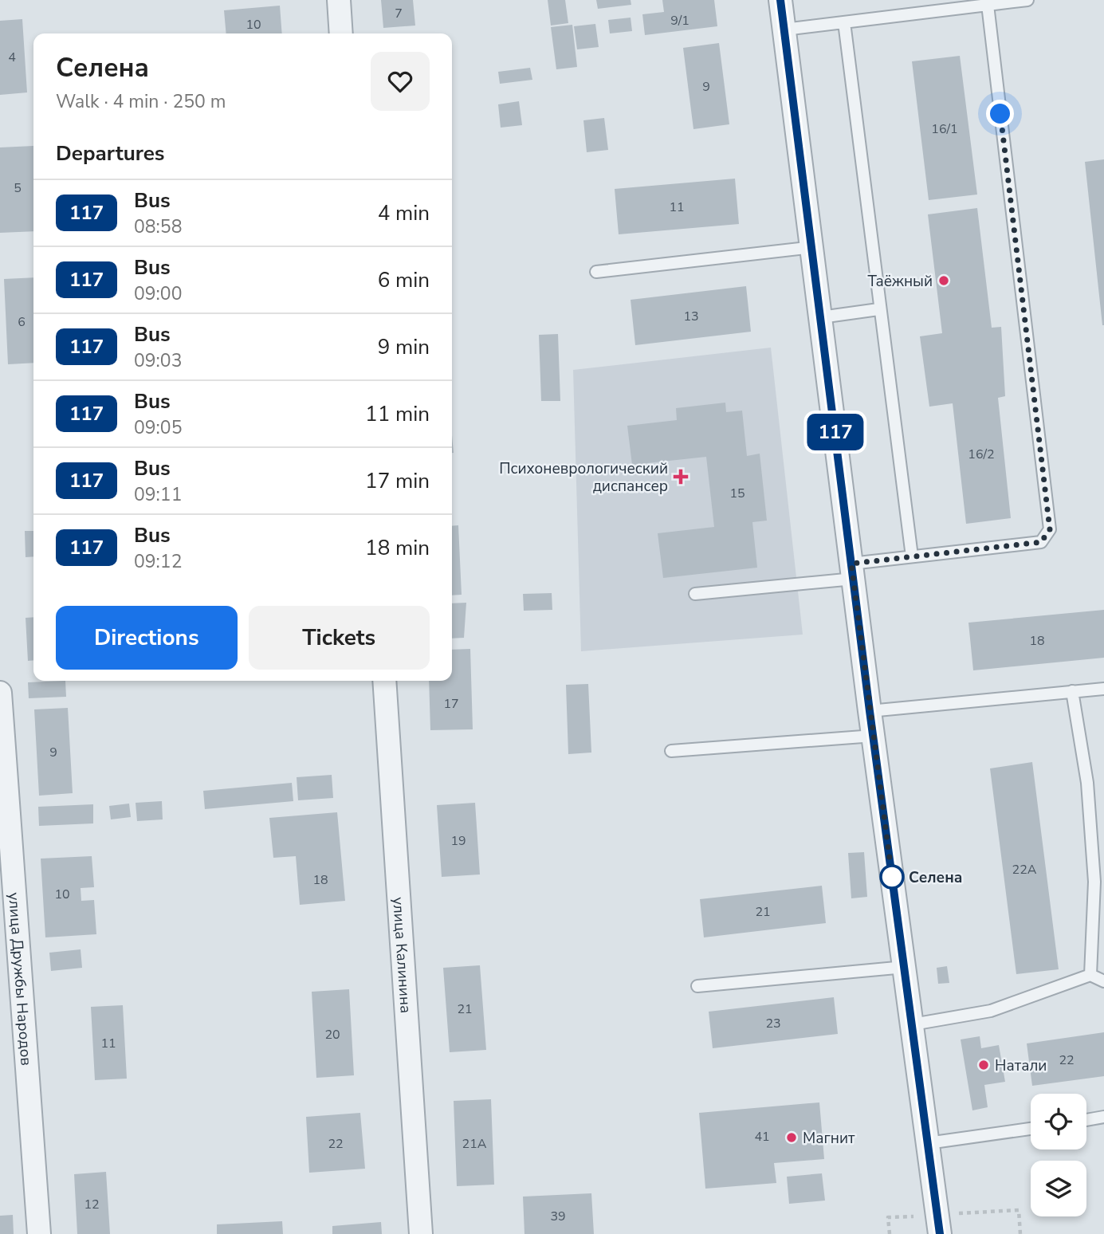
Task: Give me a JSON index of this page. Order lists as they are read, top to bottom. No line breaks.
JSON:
{"streets":{"street":["улица Калинина","улица Дружбы Народов"]},"places":{"other":["Таёжный","Селена","Натали","Магнит"],"health":["Психоневрологический диспансер"]},"lines":["bus line 117"],"house_numbers":["7","9/1","10","4","9","16/1","5","11","13","6","16/2","15","18","17","9","19","22А","18","10","21","21","23","20","11","22","41","22","21А","12","39"],"page":{"on_map":"117","heading":[["Селена","Walk · 4 min · 250 m"],"Departures"],"list":[{"mark":"117","name":"Bus","note":"08:58","value":"4 min"},{"mark":"117","name":"Bus","note":"09:00","value":"6 min"},{"mark":"117","name":"Bus","note":"09:03","value":"9 min"},{"mark":"117","name":"Bus","note":"09:05","value":"11 min"},{"mark":"117","name":"Bus","note":"09:11","value":"17 min"},{"mark":"117","name":"Bus","note":"09:12","value":"18 min"}],"buttons":["Directions","Tickets"]}}
